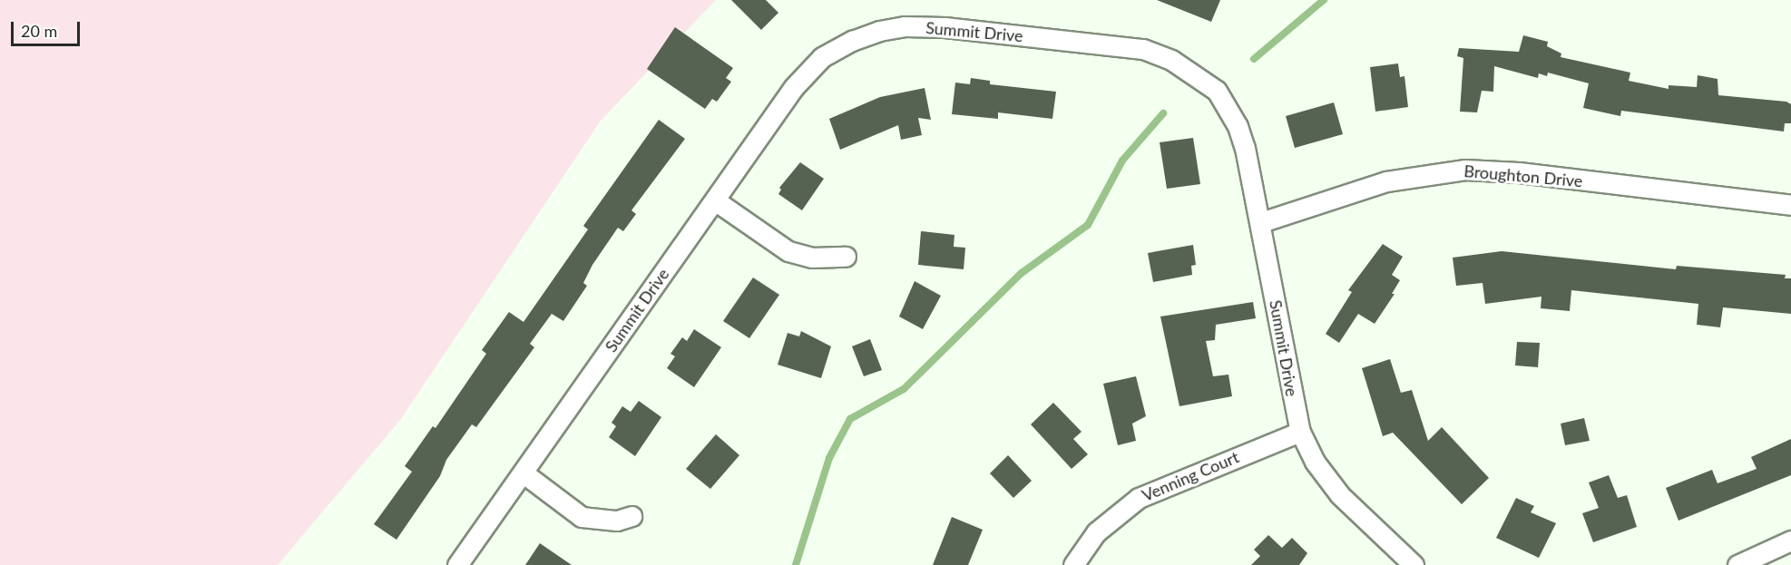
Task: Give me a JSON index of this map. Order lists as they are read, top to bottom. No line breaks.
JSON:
{"streets":{"street":["Summit Drive","Broughton Drive","Venning Court"]},"crossings":[["Summit Drive","Broughton Drive"],["Summit Drive","Venning Court"]],"scale_bar":"20 m"}
